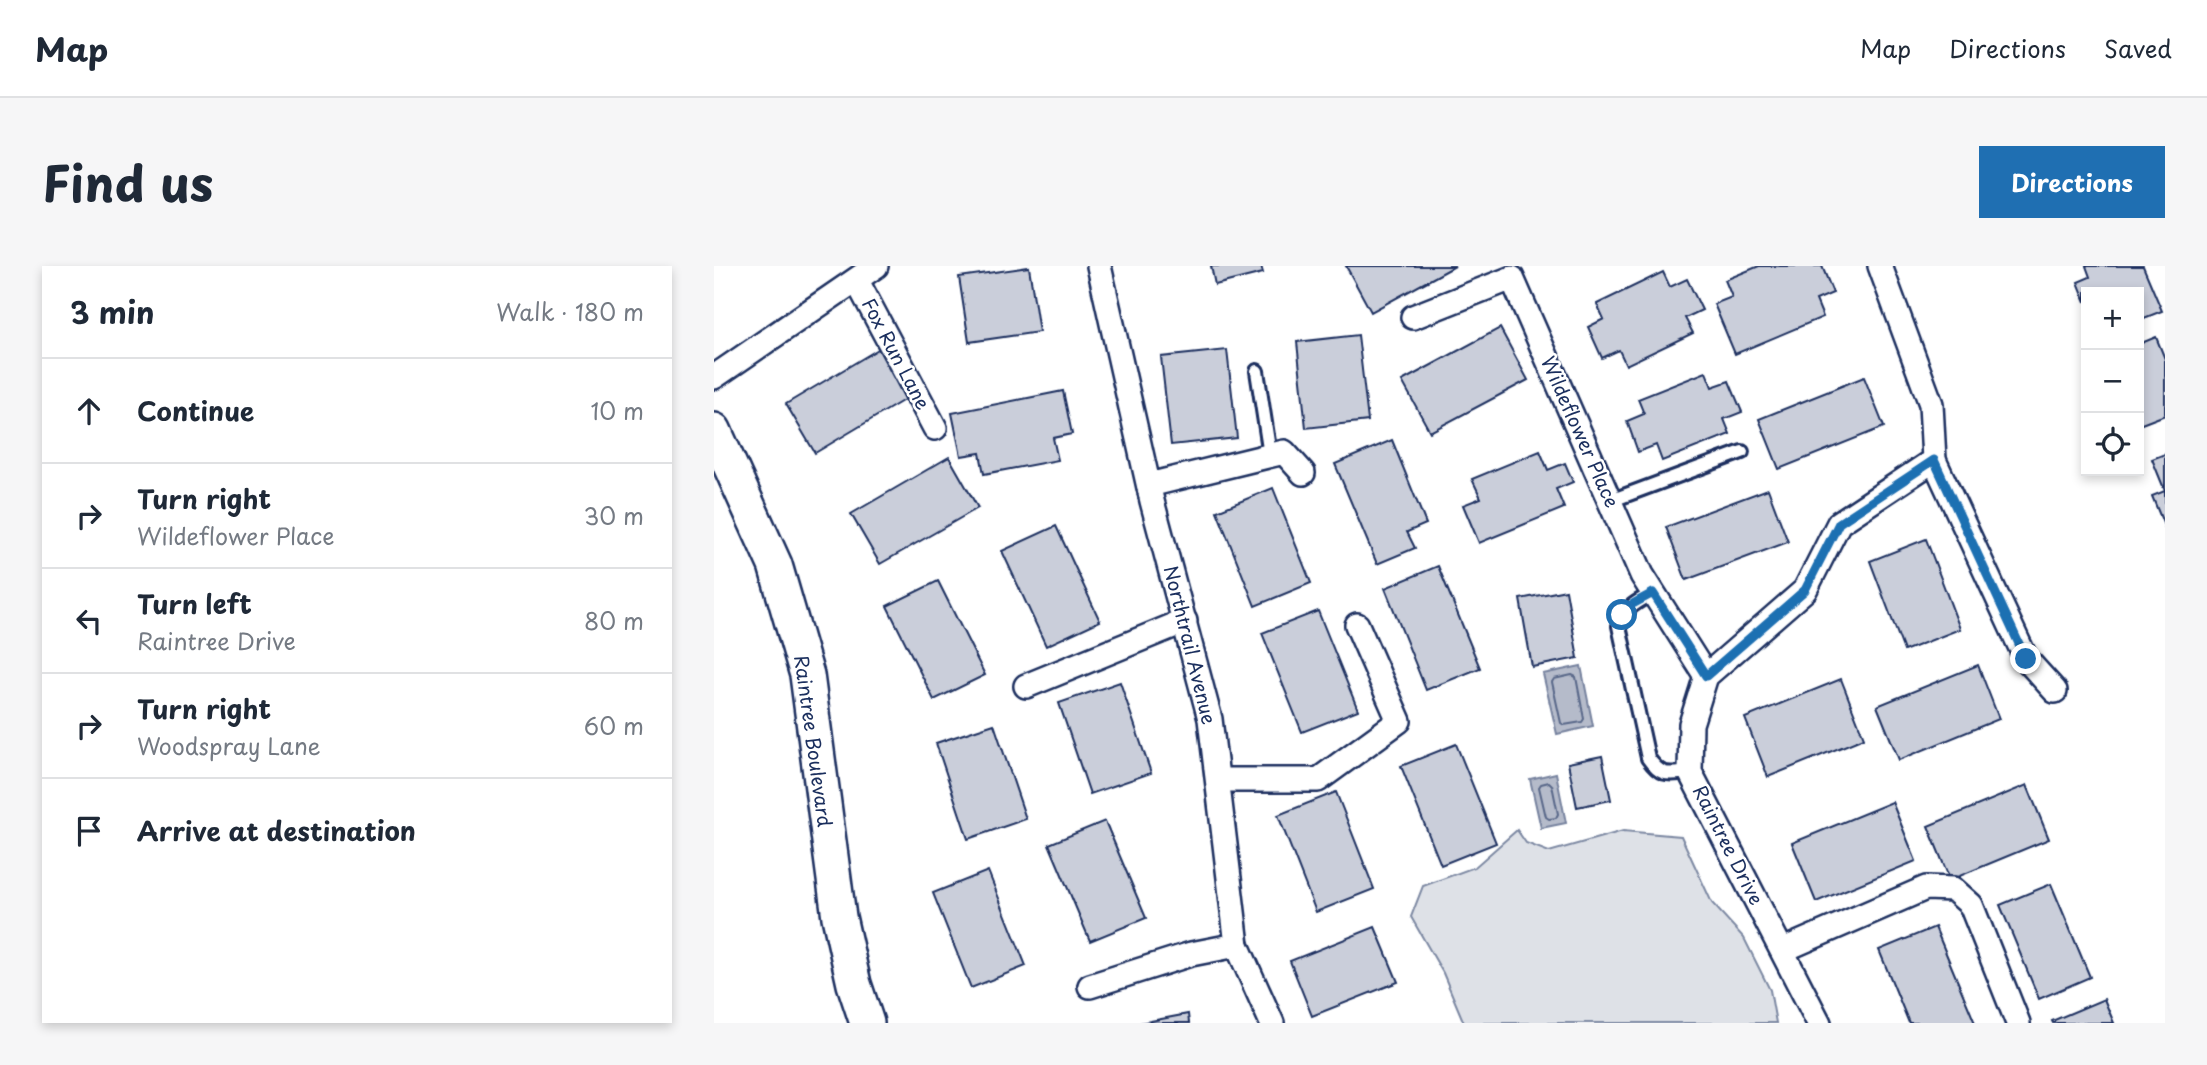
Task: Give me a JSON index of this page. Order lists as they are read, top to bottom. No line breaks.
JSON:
{"streets":{"street":["Fox Run Lane","Wildeflower Place","Northtrail Avenue","Raintree Boulevard","Raintree Drive"]},"crossings":[["Wildeflower Place","Raintree Drive"]],"page":{"header":"Map","nav":["Map","Directions","Saved"],"title":"Find us","buttons":"Directions","heading":["3 min","Walk · 180 m"],"map_buttons":["+","−"],"list":[["Continue","10 m"],["Turn right","Wildeflower Place","30 m"],["Turn left","Raintree Drive","80 m"],["Turn right","Woodspray Lane","60 m"],"Arrive at destination"]}}
